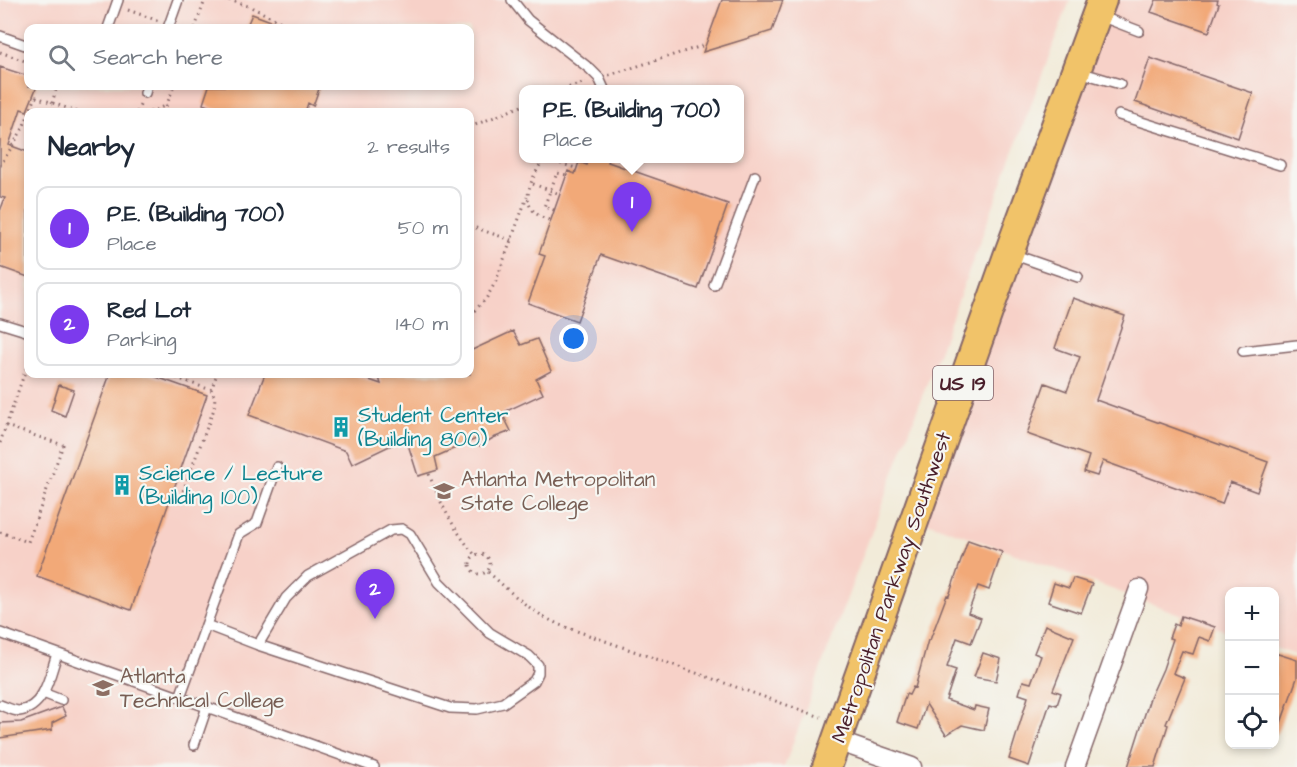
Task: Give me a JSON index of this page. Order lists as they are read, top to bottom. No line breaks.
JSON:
{"streets":{"main road":["US 19","Metropolitan Parkway Southwest"]},"places":{"building":["Student Center (Building 800)","Science / Lecture (Building 100)"],"school or university":["Atlanta Metropolitan State College","Atlanta Technical College"]},"page":{"search":"Search here","popup":["P.E. (Building 700)","Place"],"heading":["Nearby","2 results"],"pins":["1","2"],"list":[{"mark":"1","name":"P.E. (Building 700)","note":"Place","value":"50 m"},{"mark":"2","name":"Red Lot","note":"Parking","value":"140 m"}],"map_buttons":["+","−"]}}
